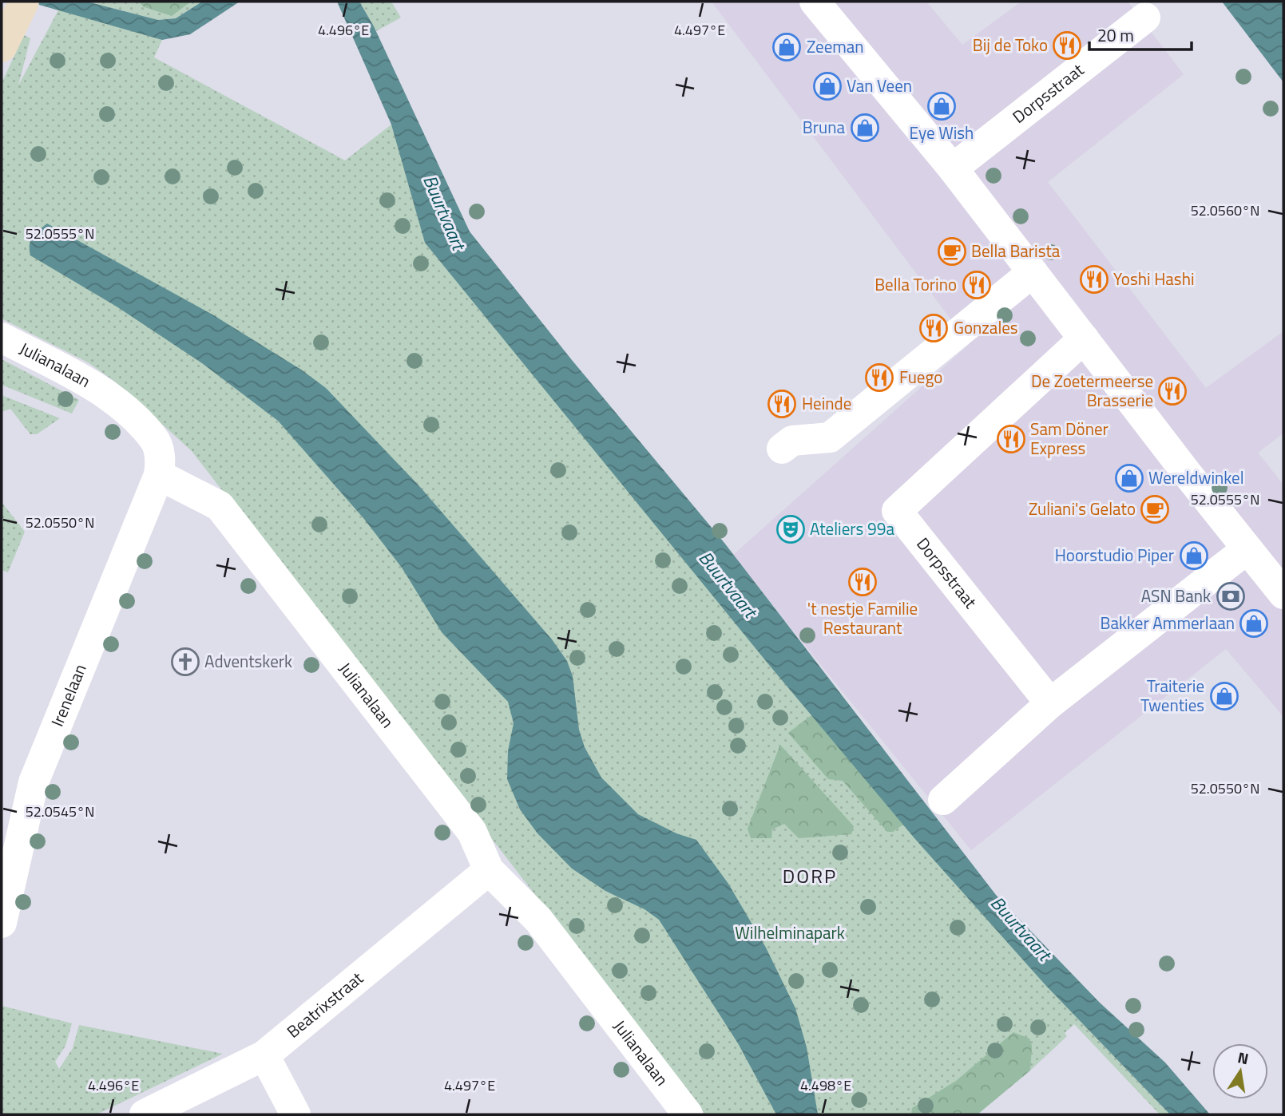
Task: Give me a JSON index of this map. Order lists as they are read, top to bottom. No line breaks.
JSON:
{"streets":{"street":["Dorpsstraat","Julianalaan","Irenelaan","Beatrixstraat"]},"crossings":[["Julianalaan","Irenelaan"],["Julianalaan","Beatrixstraat"]],"districts":["DORP"],"water":["Buurtvaart"],"parks":["Wilhelminapark"],"places":{"restaurant":["Bij de Toko","Yoshi Hashi","Bella Torino","Gonzales","Fuego","De Zoetermeerse Brasserie","Heinde","Sam Döner Express","'t nestje Familie Restaurant"],"shop":["Zeeman","Van Veen","Eye Wish","Bruna","Wereldwinkel","Hoorstudio Piper","Bakker Ammerlaan","Traiterie Twenties"],"cafe":["Bella Barista","Zuliani's Gelato"],"theatre":["Ateliers 99a"],"bank":["ASN Bank"],"church":["Adventskerk"]},"scale_bar":"20 m","north":"top","coordinates":["4.496°E","4.497°E","52.0560°N","52.0555°N","52.0550°N","52.0545°N","4.498°E"]}
